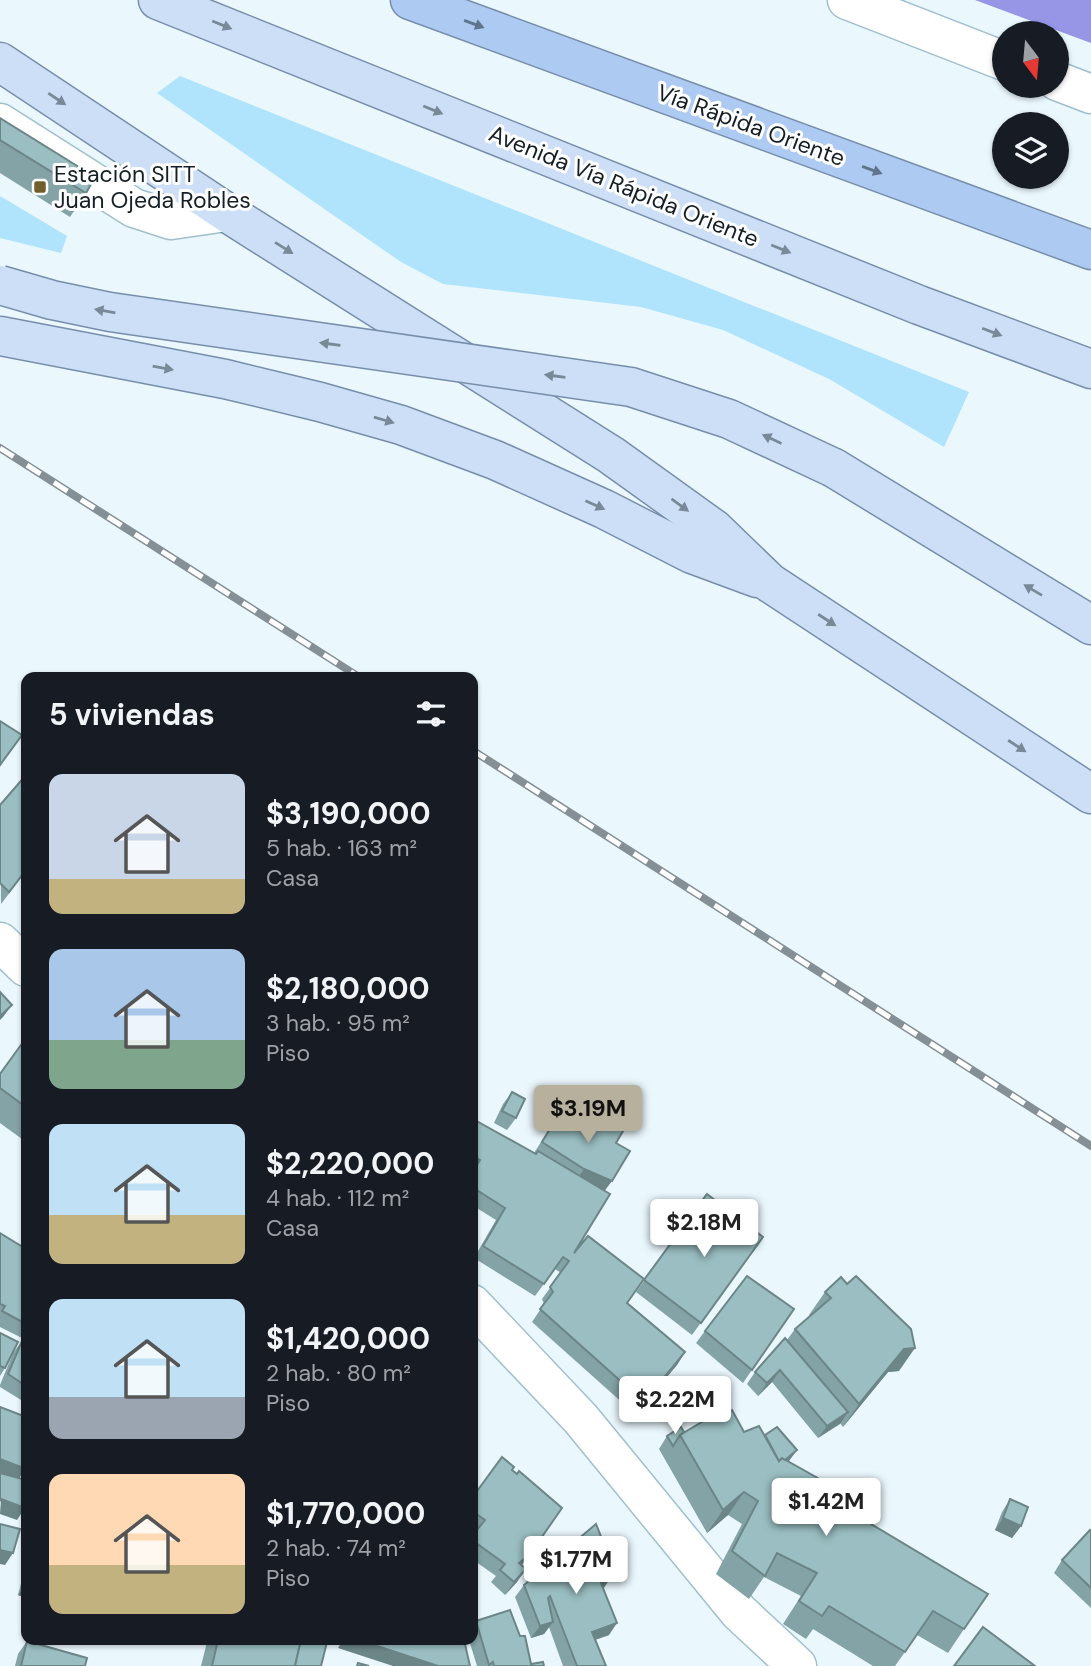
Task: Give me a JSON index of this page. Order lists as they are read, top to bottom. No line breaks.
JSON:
{"streets":{"highway":["Vía Rápida Oriente"],"main road":["Avenida Vía Rápida Oriente"]},"one_way":["Vía Rápida Oriente"],"places":{"transit":["Estación SITT Juan Ojeda Robles"]},"north":"bottom","page":{"heading":"5 viviendas","list":[{"name":"$3,190,000","note":"5 hab. · 163 m² · Casa"},{"name":"$2,180,000","note":"3 hab. · 95 m² · Piso"},{"name":"$2,220,000","note":"4 hab. · 112 m² · Casa"},{"name":"$1,420,000","note":"2 hab. · 80 m² · Piso"},{"name":"$1,770,000","note":"2 hab. · 74 m² · Piso"}],"price":["$3.19M","$2.18M","$2.22M","$1.42M","$1.77M"]}}
